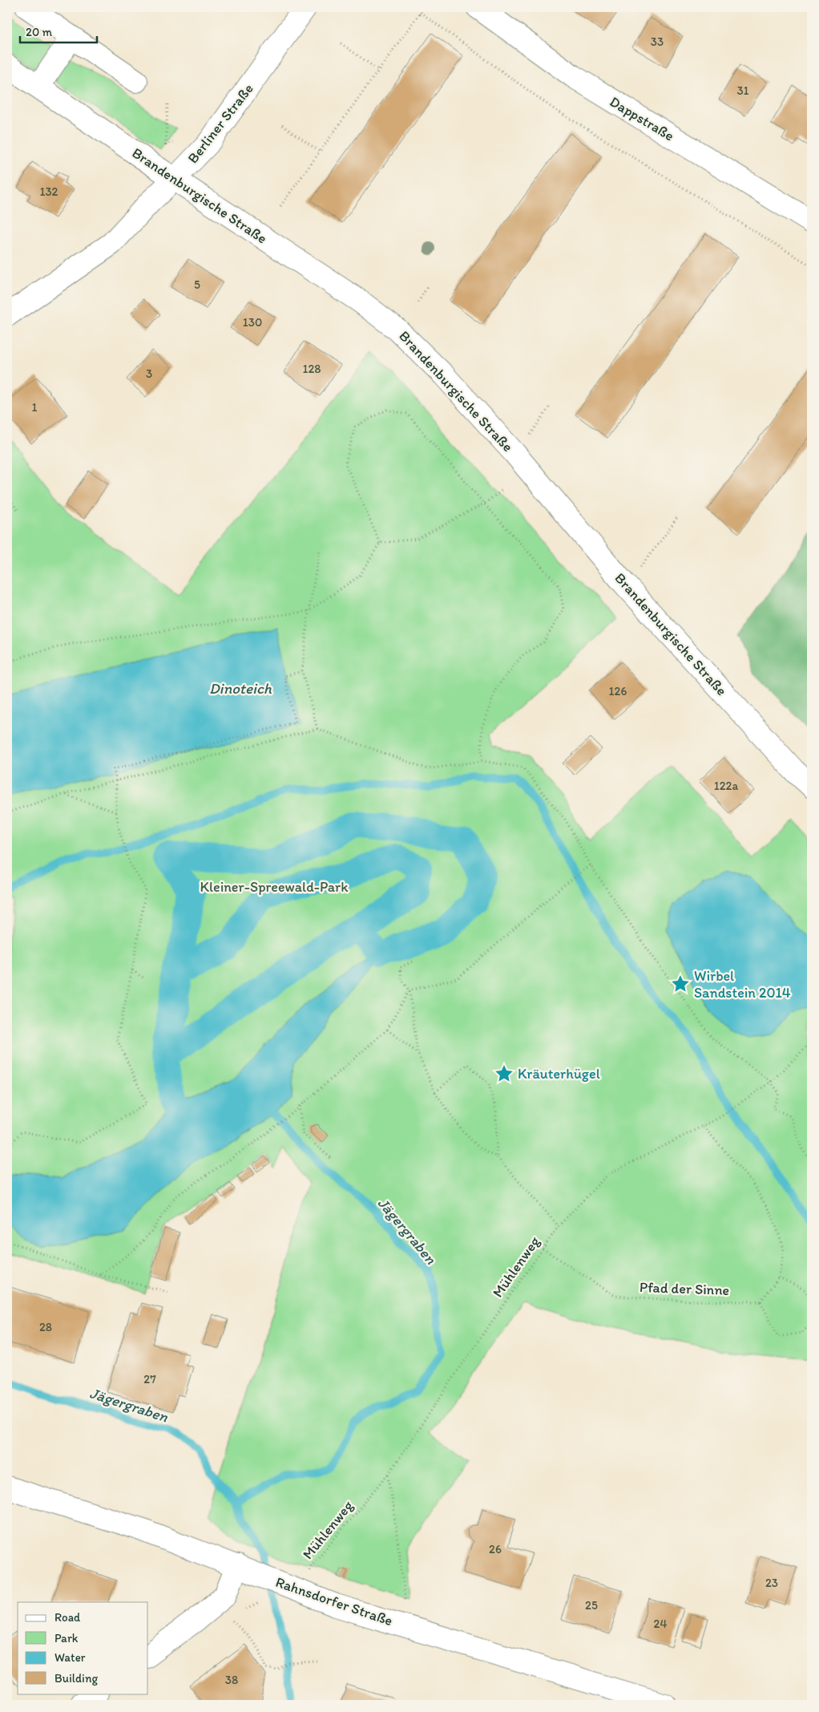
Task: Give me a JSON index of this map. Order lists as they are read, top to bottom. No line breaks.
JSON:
{"streets":{"street":["Dappstraße","Berliner Straße","Brandenburgische Straße","Rahnsdorfer Straße"],"path":["Mühlenweg","Pfad der Sinne"]},"crossings":[["Berliner Straße","Brandenburgische Straße"],["Mühlenweg","Pfad der Sinne"]],"water":["Dinoteich","Jägergraben"],"parks":["Kleiner-Spreewald-Park"],"places":{"place":["Wirbel Sandstein 2014","Kräuterhügel"]},"house_numbers":["33","31","132","5","130","128","3","1","126","122a","28","27","26","23","25","24","38"],"legend":["Road","Park","Water","Building"],"scale_bar":"20 m"}
